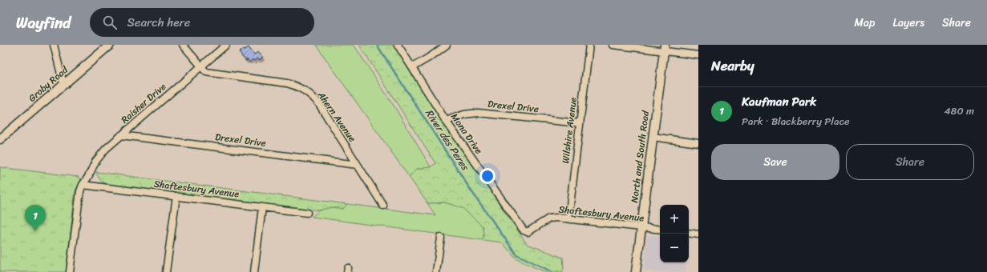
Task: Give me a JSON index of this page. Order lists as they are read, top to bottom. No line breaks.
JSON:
{"streets":{"street":["Groby Road","Raisher Drive","Drexel Drive","Ahern Avenue","Wilshire Avenue","Mona Drive","North and South Road","Shaftesbury Avenue"]},"crossings":[["Raisher Drive","Drexel Drive"],["Raisher Drive","Ahern Avenue"],["Raisher Drive","Shaftesbury Avenue"],["Drexel Drive","Ahern Avenue"],["Drexel Drive","Wilshire Avenue"],["Drexel Drive","Mona Drive"],["Wilshire Avenue","Shaftesbury Avenue"],["Mona Drive","Shaftesbury Avenue"],["North and South Road","Shaftesbury Avenue"]],"water":["River des Peres"],"page":{"header":"Wayfind","search":"Search here","nav":["Map","Layers","Share"],"heading":"Nearby","list":[{"mark":"1","name":"Kaufman Park","note":"Park · Blackberry Place","value":"480 m"}],"buttons":["Save","Share"],"map_buttons":["+","−"],"pins":"1"}}
